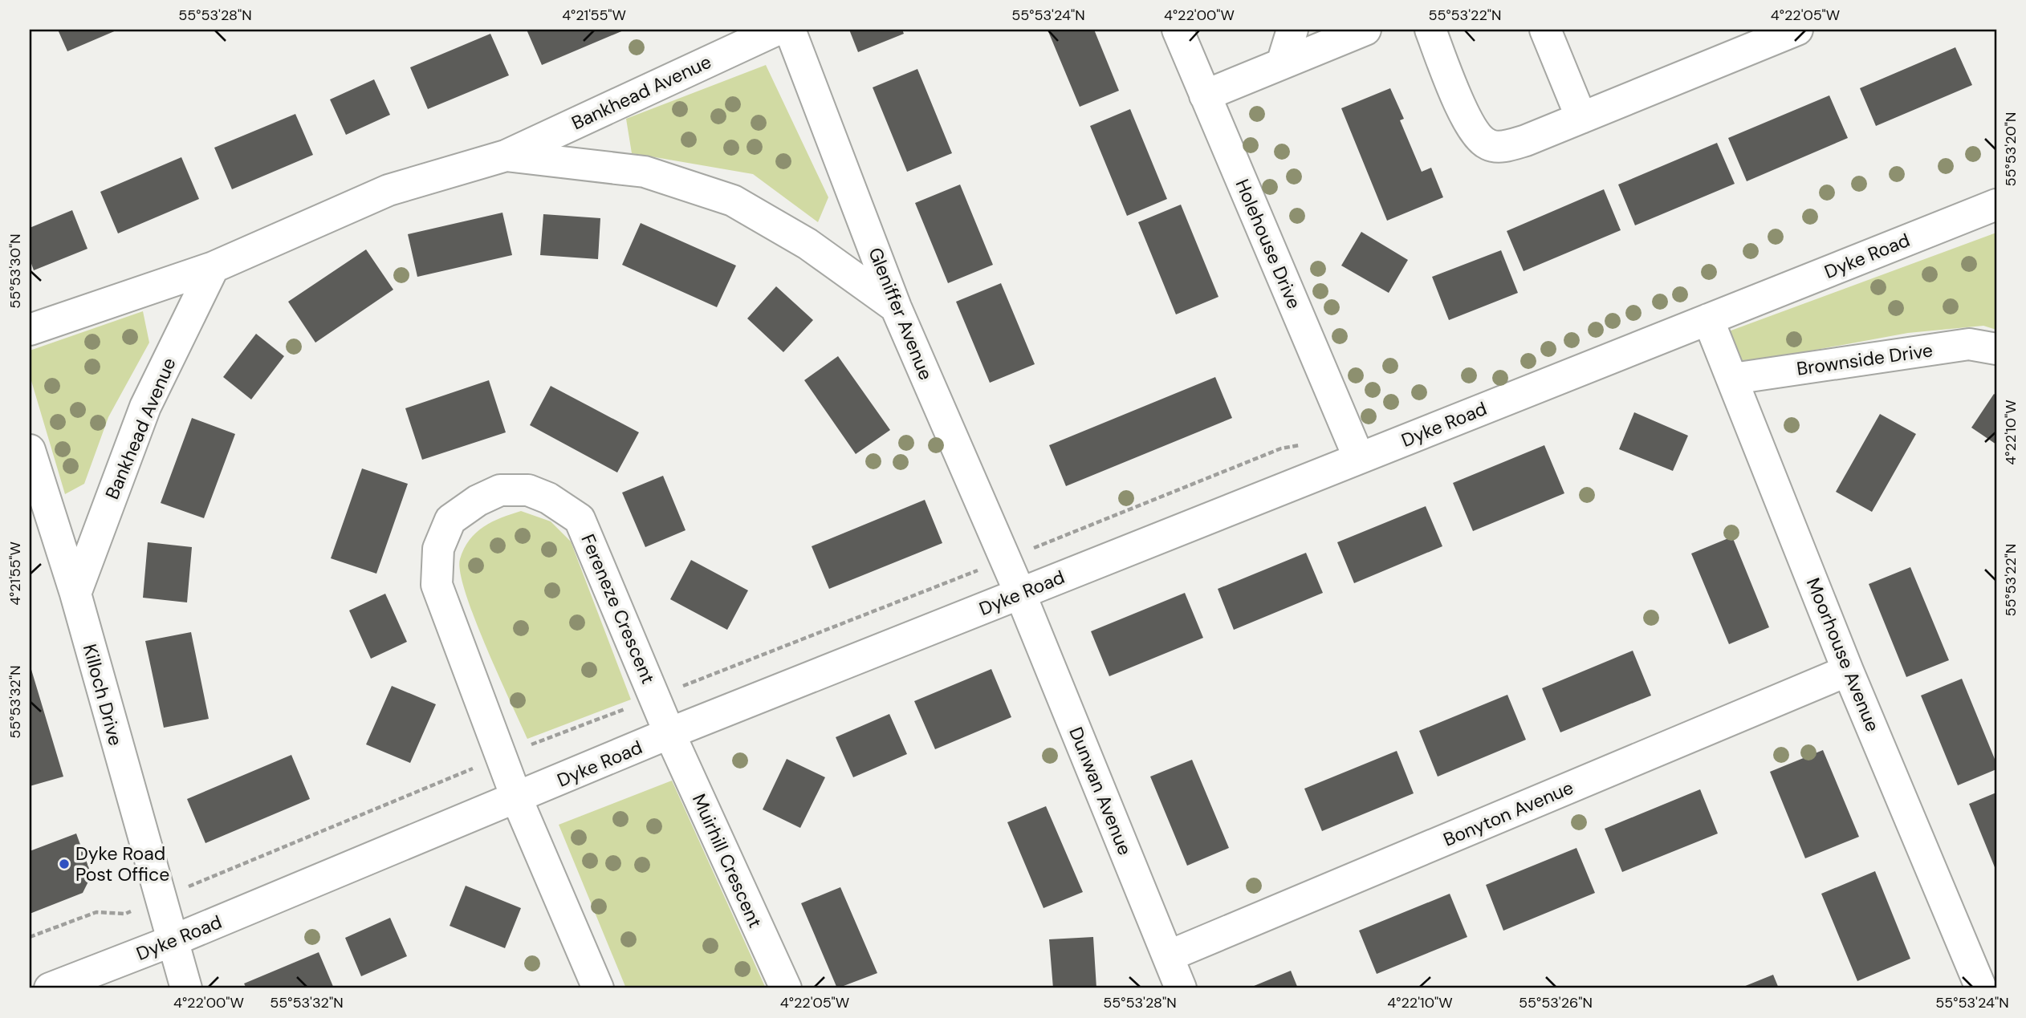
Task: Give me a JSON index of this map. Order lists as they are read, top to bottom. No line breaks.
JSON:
{"streets":{"street":["Bankhead Avenue","Holehouse Drive","Dyke Road","Gleniffer Avenue","Brownside Drive","Fereneze Crescent","Moorhouse Avenue","Killoch Drive","Dunwan Avenue","Bonyton Avenue","Muirhill Crescent"]},"crossings":[["Bankhead Avenue","Gleniffer Avenue"],["Bankhead Avenue","Killoch Drive"],["Holehouse Drive","Dyke Road"],["Dyke Road","Gleniffer Avenue"],["Dyke Road","Fereneze Crescent"],["Dyke Road","Moorhouse Avenue"],["Dyke Road","Killoch Drive"],["Dyke Road","Dunwan Avenue"],["Dyke Road","Muirhill Crescent"],["Gleniffer Avenue","Dunwan Avenue"],["Brownside Drive","Moorhouse Avenue"],["Fereneze Crescent","Muirhill Crescent"],["Moorhouse Avenue","Bonyton Avenue"],["Dunwan Avenue","Bonyton Avenue"]],"places":["Dyke Road Post Office"],"coordinates":["55°53'28\"N","4°21'55\"W","55°53'24\"N","4°22'00\"W","55°53'22\"N","4°22'05\"W","55°53'20\"N","55°53'30\"N","4°22'10\"W","55°53'32\"N","55°53'26\"N"]}
